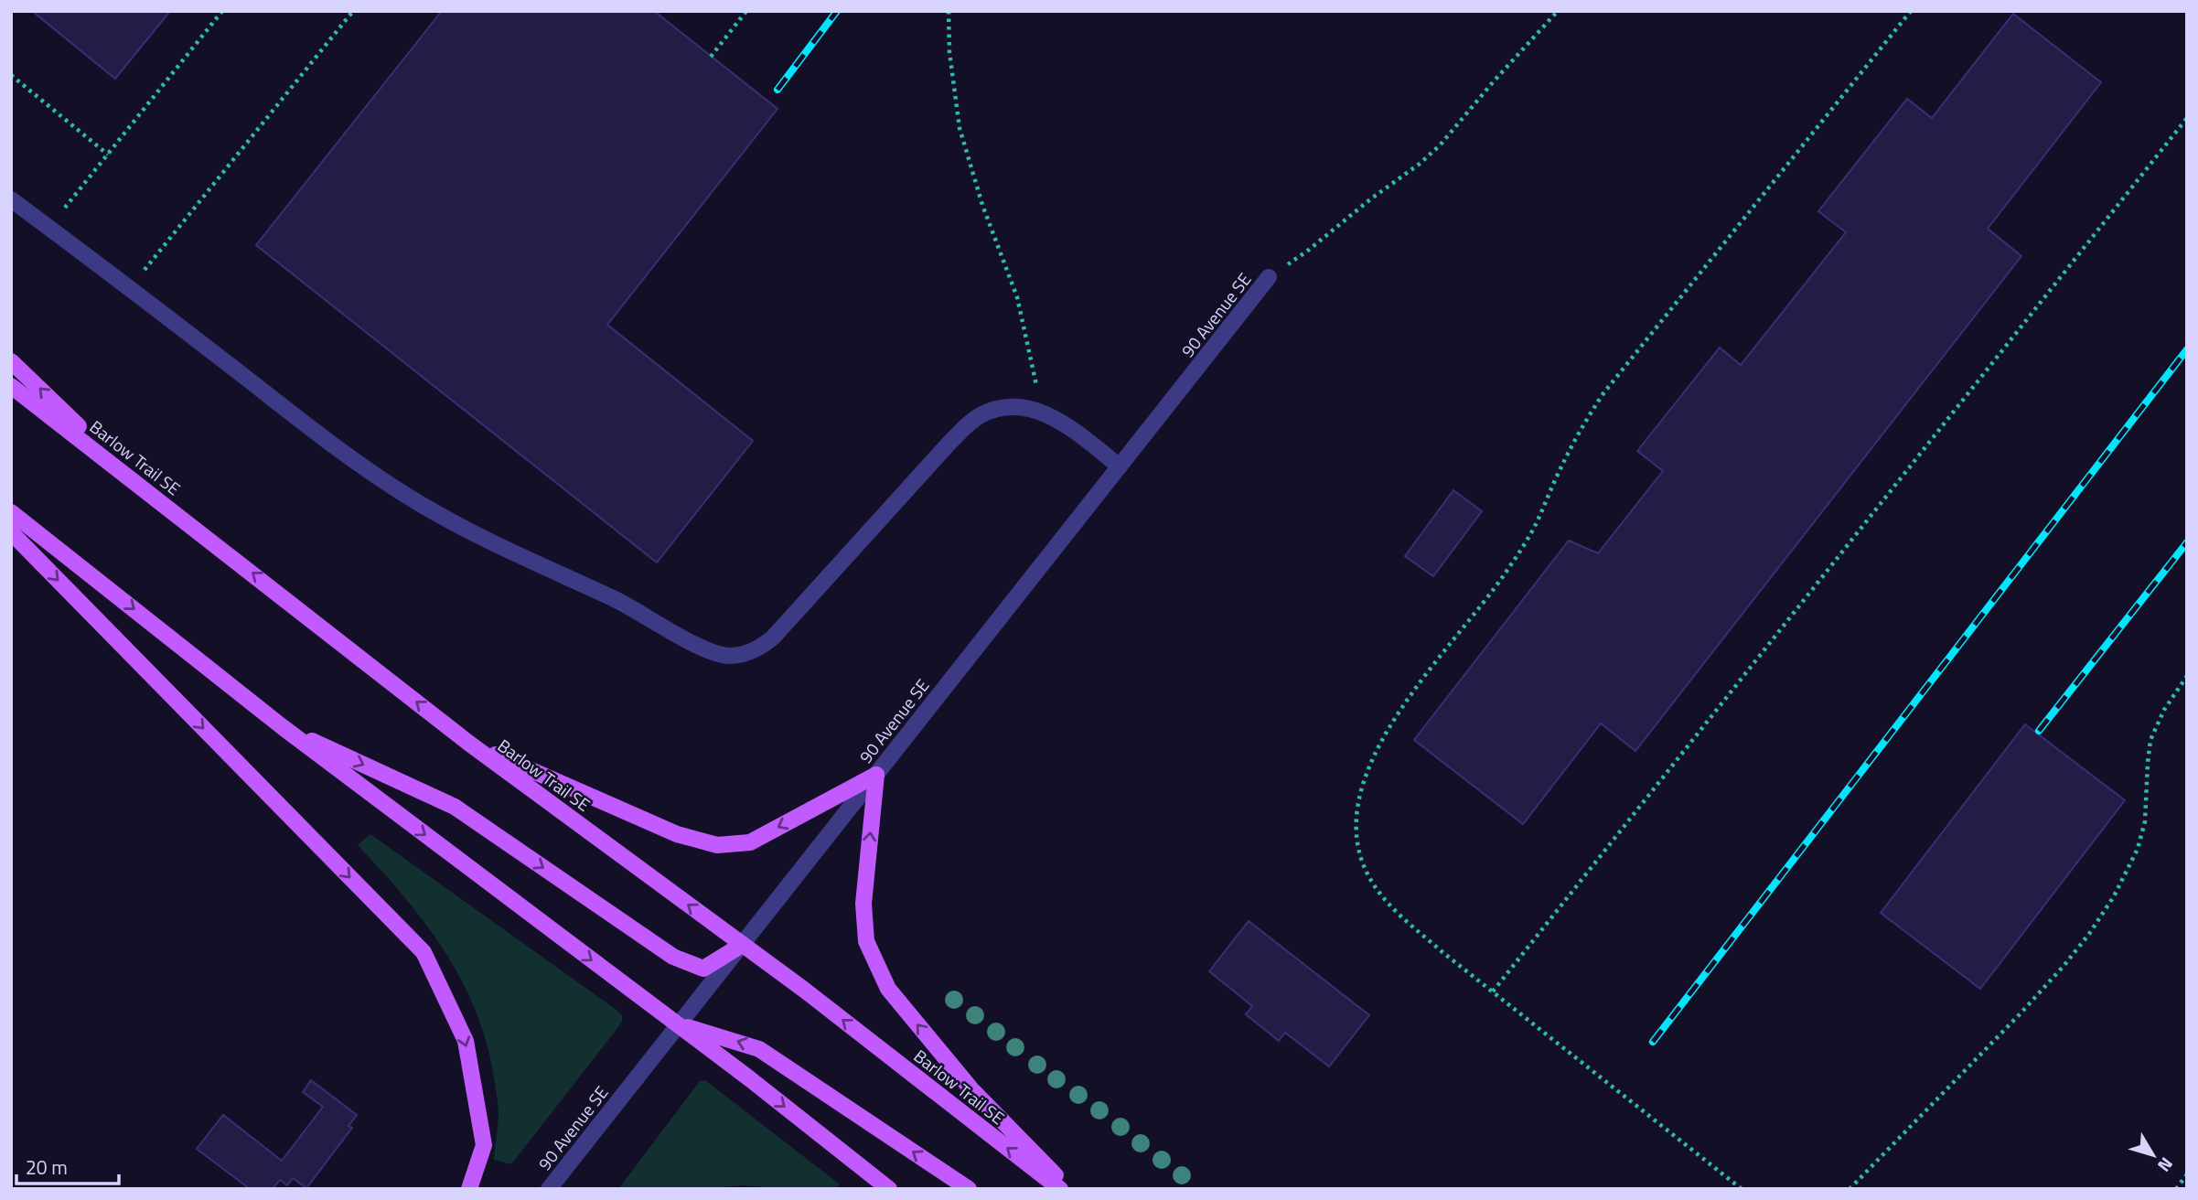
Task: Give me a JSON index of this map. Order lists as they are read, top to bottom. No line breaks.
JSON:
{"streets":{"main road":["Barlow Trail SE"],"street":["90 Avenue SE"]},"crossings":[["90 Avenue SE","Barlow Trail SE"]],"scale_bar":"20 m","north":"bottom right"}
